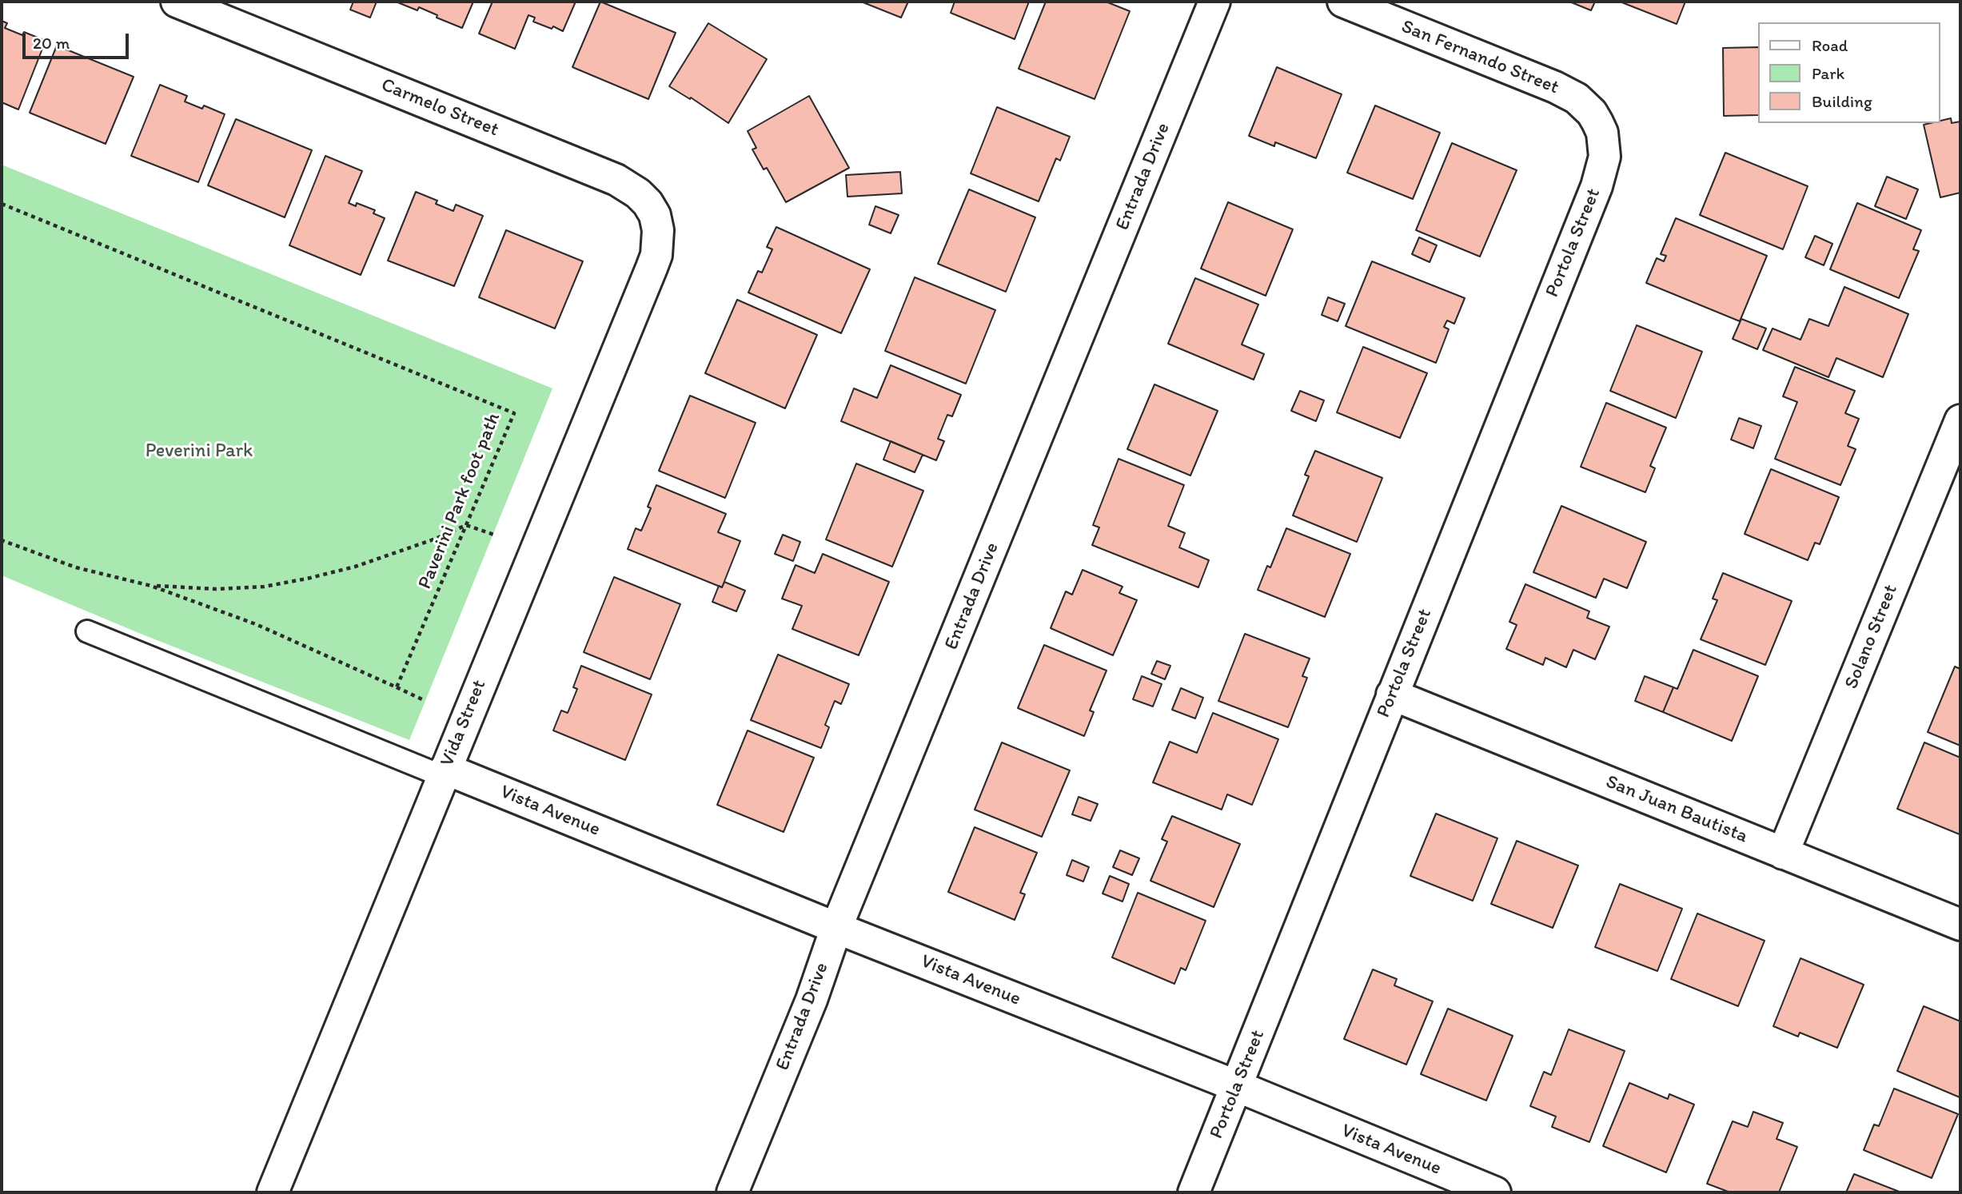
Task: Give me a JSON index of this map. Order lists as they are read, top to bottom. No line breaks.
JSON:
{"streets":{"street":["San Fernando Street","Carmelo Street","Entrada Drive","Portola Street","Solano Street","Vida Street","San Juan Bautista","Vista Avenue"],"path":["Paverini Park foot path"]},"crossings":[["San Fernando Street","Portola Street"],["Carmelo Street","Vida Street"],["Entrada Drive","Vista Avenue"],["Portola Street","San Juan Bautista"],["Portola Street","Vista Avenue"],["Solano Street","San Juan Bautista"],["Vida Street","Vista Avenue"]],"parks":["Peverini Park"],"legend":["Road","Park","Building"],"scale_bar":"20 m"}
